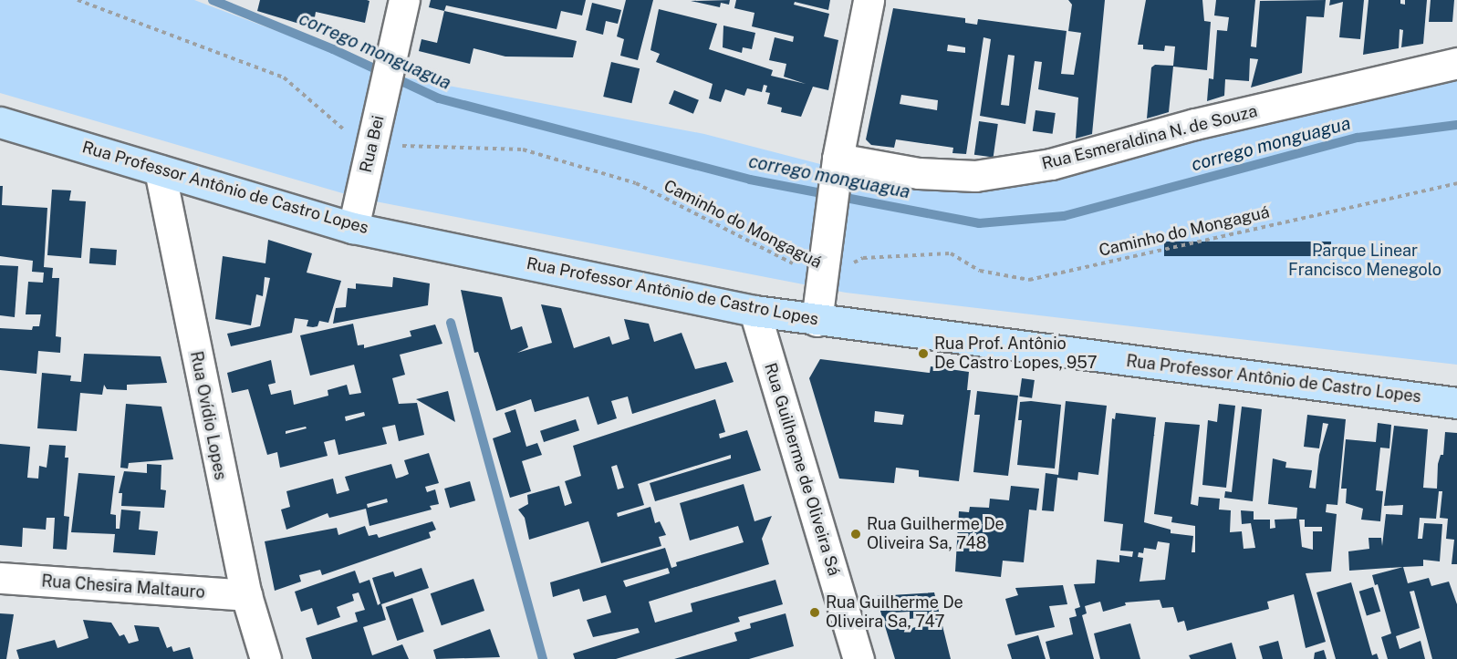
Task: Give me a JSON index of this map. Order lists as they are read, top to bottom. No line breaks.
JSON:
{"streets":{"main road":["Rua Professor Antônio de Castro Lopes"],"street":["Rua Esmeraldina N. de Souza","Rua Bei","Rua Ovídio Lopes","Rua Guilherme de Oliveira Sá","Rua Chesira Maltauro"],"path":["Caminho do Mongaguá"]},"crossings":[["Rua Bei","Rua Professor Antônio de Castro Lopes"],["Rua Bei","Caminho do Mongaguá"],["Rua Professor Antônio de Castro Lopes","Rua Ovídio Lopes"],["Rua Professor Antônio de Castro Lopes","Rua Guilherme de Oliveira Sá"],["Rua Ovídio Lopes","Rua Chesira Maltauro"]],"water":["corrego monguagua"],"parks":["Parque Linear Francisco Menegolo"],"places":["Rua Prof. Antônio De Castro Lopes, 957","Rua Guilherme De Oliveira Sa, 748","Rua Guilherme De Oliveira Sa, 747"]}
